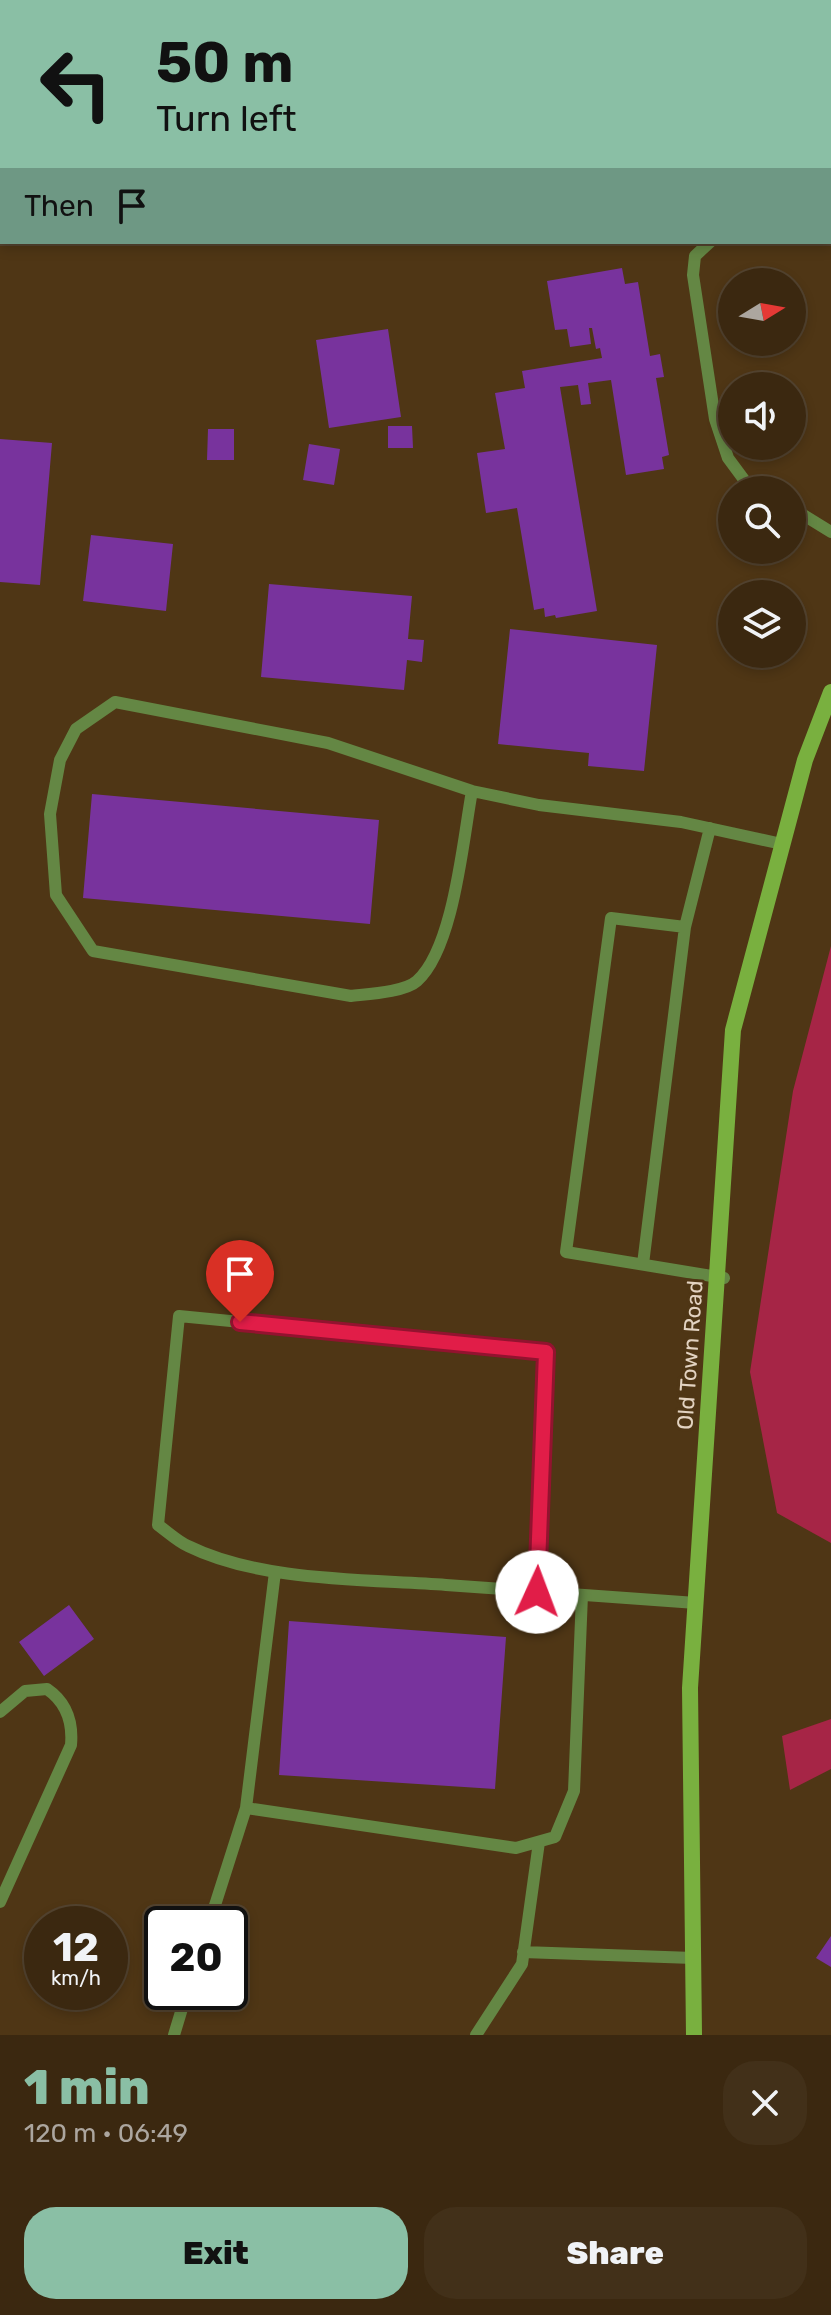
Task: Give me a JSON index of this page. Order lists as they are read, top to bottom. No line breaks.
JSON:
{"streets":{"main road":["Old Town Road"]},"north":"right","page":{"turn":["50 m","Turn left"],"then":"Then","speed":"12 km/h","limit":"20","heading":["1 min","120 m · 06:49"],"buttons":["Exit","Share"]}}
